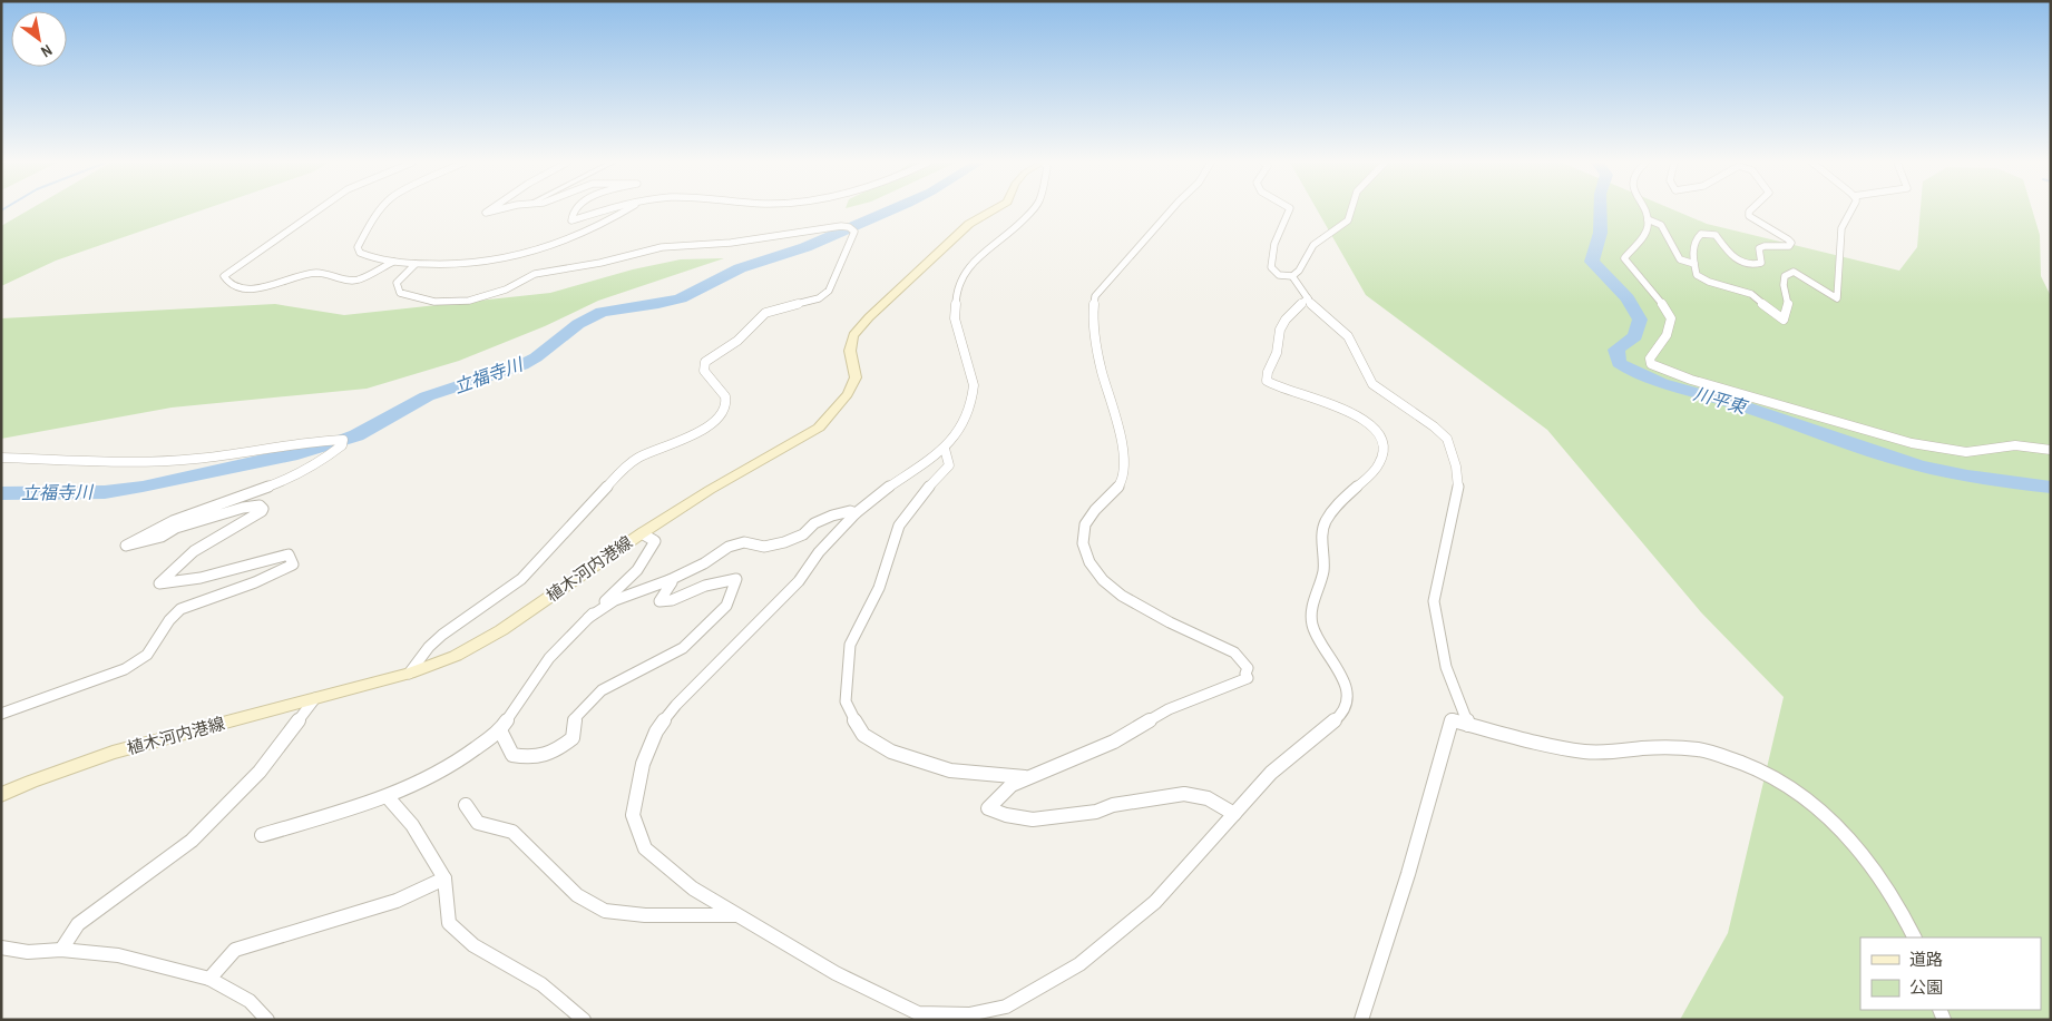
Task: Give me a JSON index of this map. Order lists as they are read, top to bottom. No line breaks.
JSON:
{"streets":{"main road":["植木河内港線"]},"water":["立福寺川","川平東"],"legend":["道路","公園"],"north":"bottom right"}
